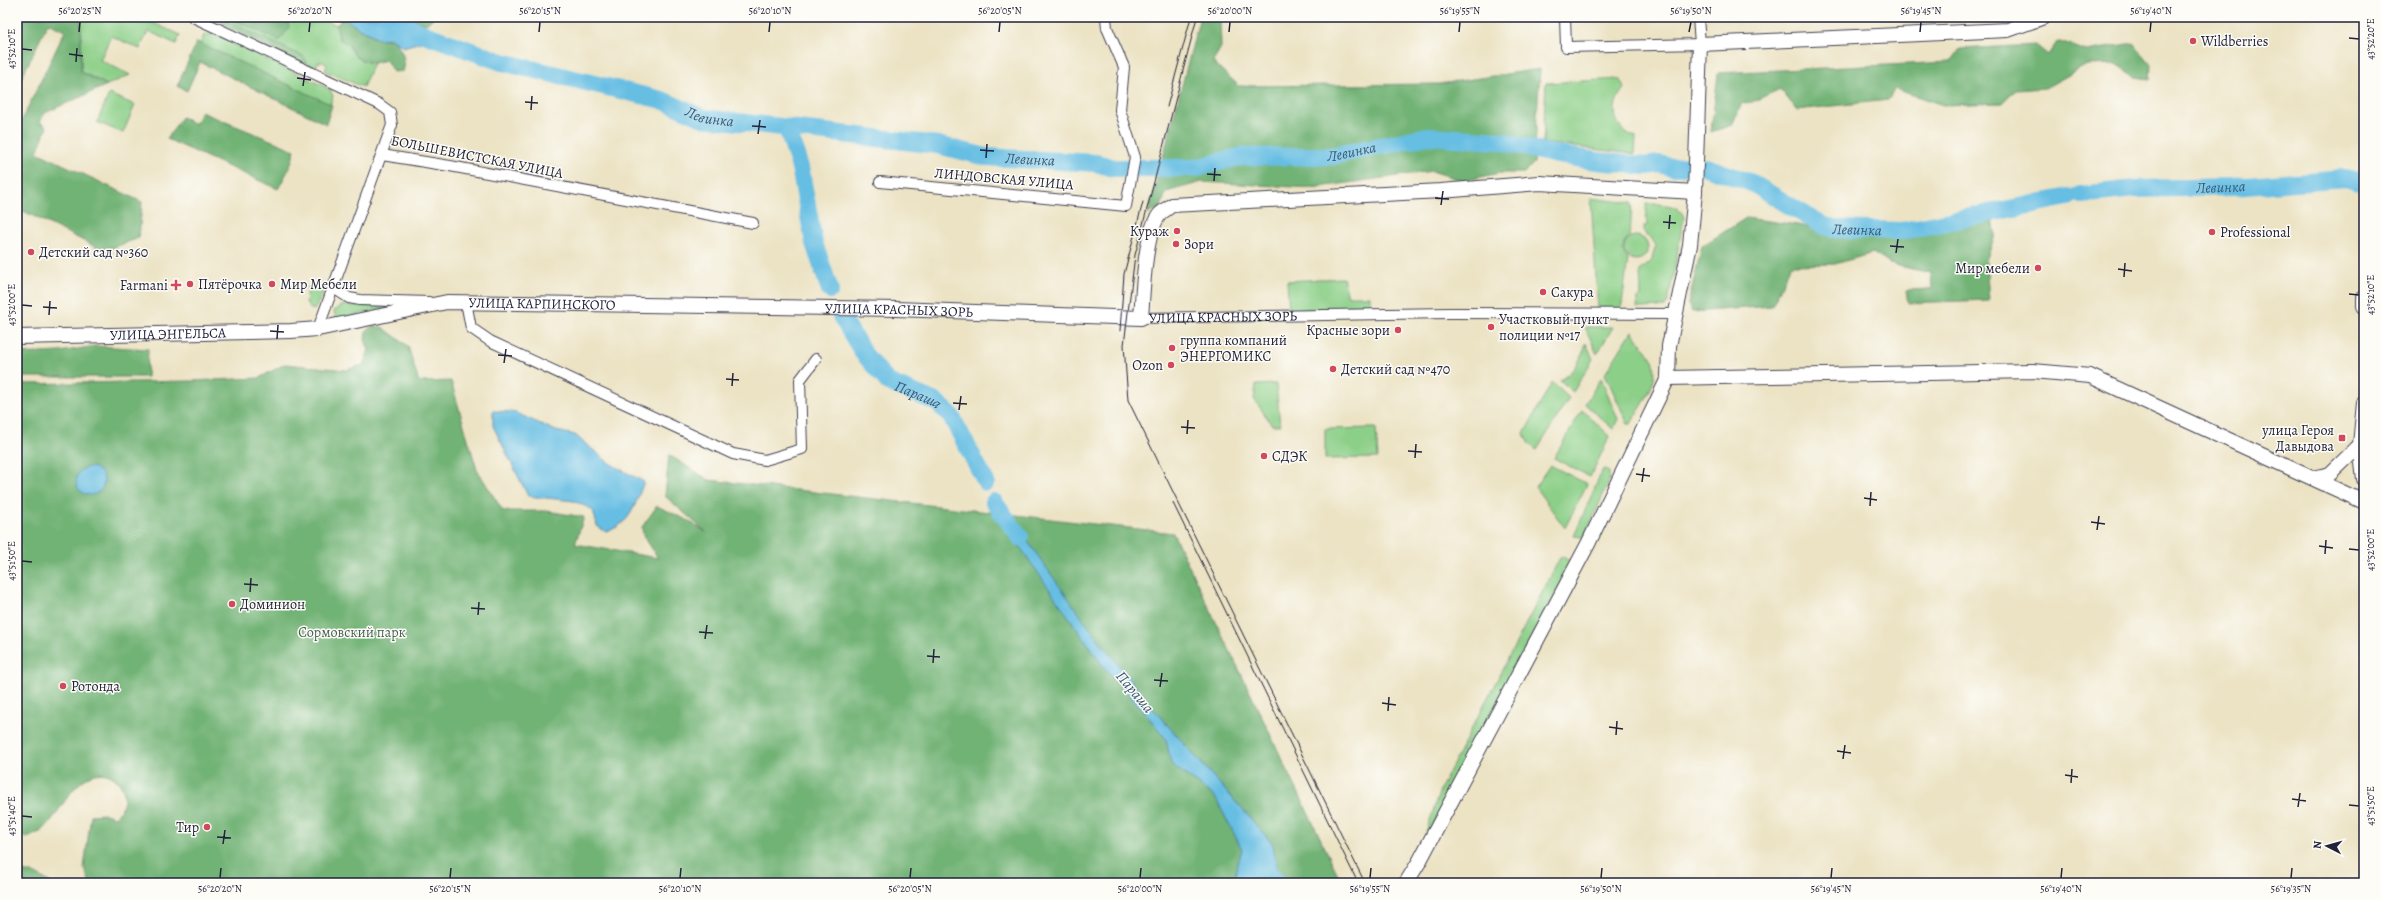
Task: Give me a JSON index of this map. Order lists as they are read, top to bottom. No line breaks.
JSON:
{"streets":{"street":["БОЛЬШЕВИСТСКАЯ УЛИЦА","ЛИНДОВСКАЯ УЛИЦА","УЛИЦА КАРПИНСКОГО","УЛИЦА КРАСНЫХ ЗОРЬ","УЛИЦА ЭНГЕЛЬСА"]},"crossings":[["УЛИЦА КАРПИНСКОГО","УЛИЦА КРАСНЫХ ЗОРЬ"],["УЛИЦА КАРПИНСКОГО","УЛИЦА ЭНГЕЛЬСА"]],"water":["Левинка","Параша"],"parks":["Сормовский парк"],"places":{"other":["Wildberries","Кураж","Professional","Зори","Детский сад №360","Мир мебели","Пятёрочка","Мир Мебели","Сакура","Участковый пункт полиции №17","Красные зори","группа компаний ЭНЕРГОМИКС","Ozon","Детский сад №470","СДЭК","Доминион","Ротонда","Тир"],"health":["Farmani"],"transit":["улица Героя Давыдова"]},"north":"left","coordinates":["56°20'25\"N","56°20'20\"N","56°20'15\"N","56°20'10\"N","56°20'05\"N","56°20'00\"N","56°19'55\"N","56°19'50\"N","56°19'45\"N","56°19'40\"N","43°52'20\"E","43°52'10\"E","43°52'00\"E","43°51'50\"E","43°51'40\"E","56°19'35\"N"]}
